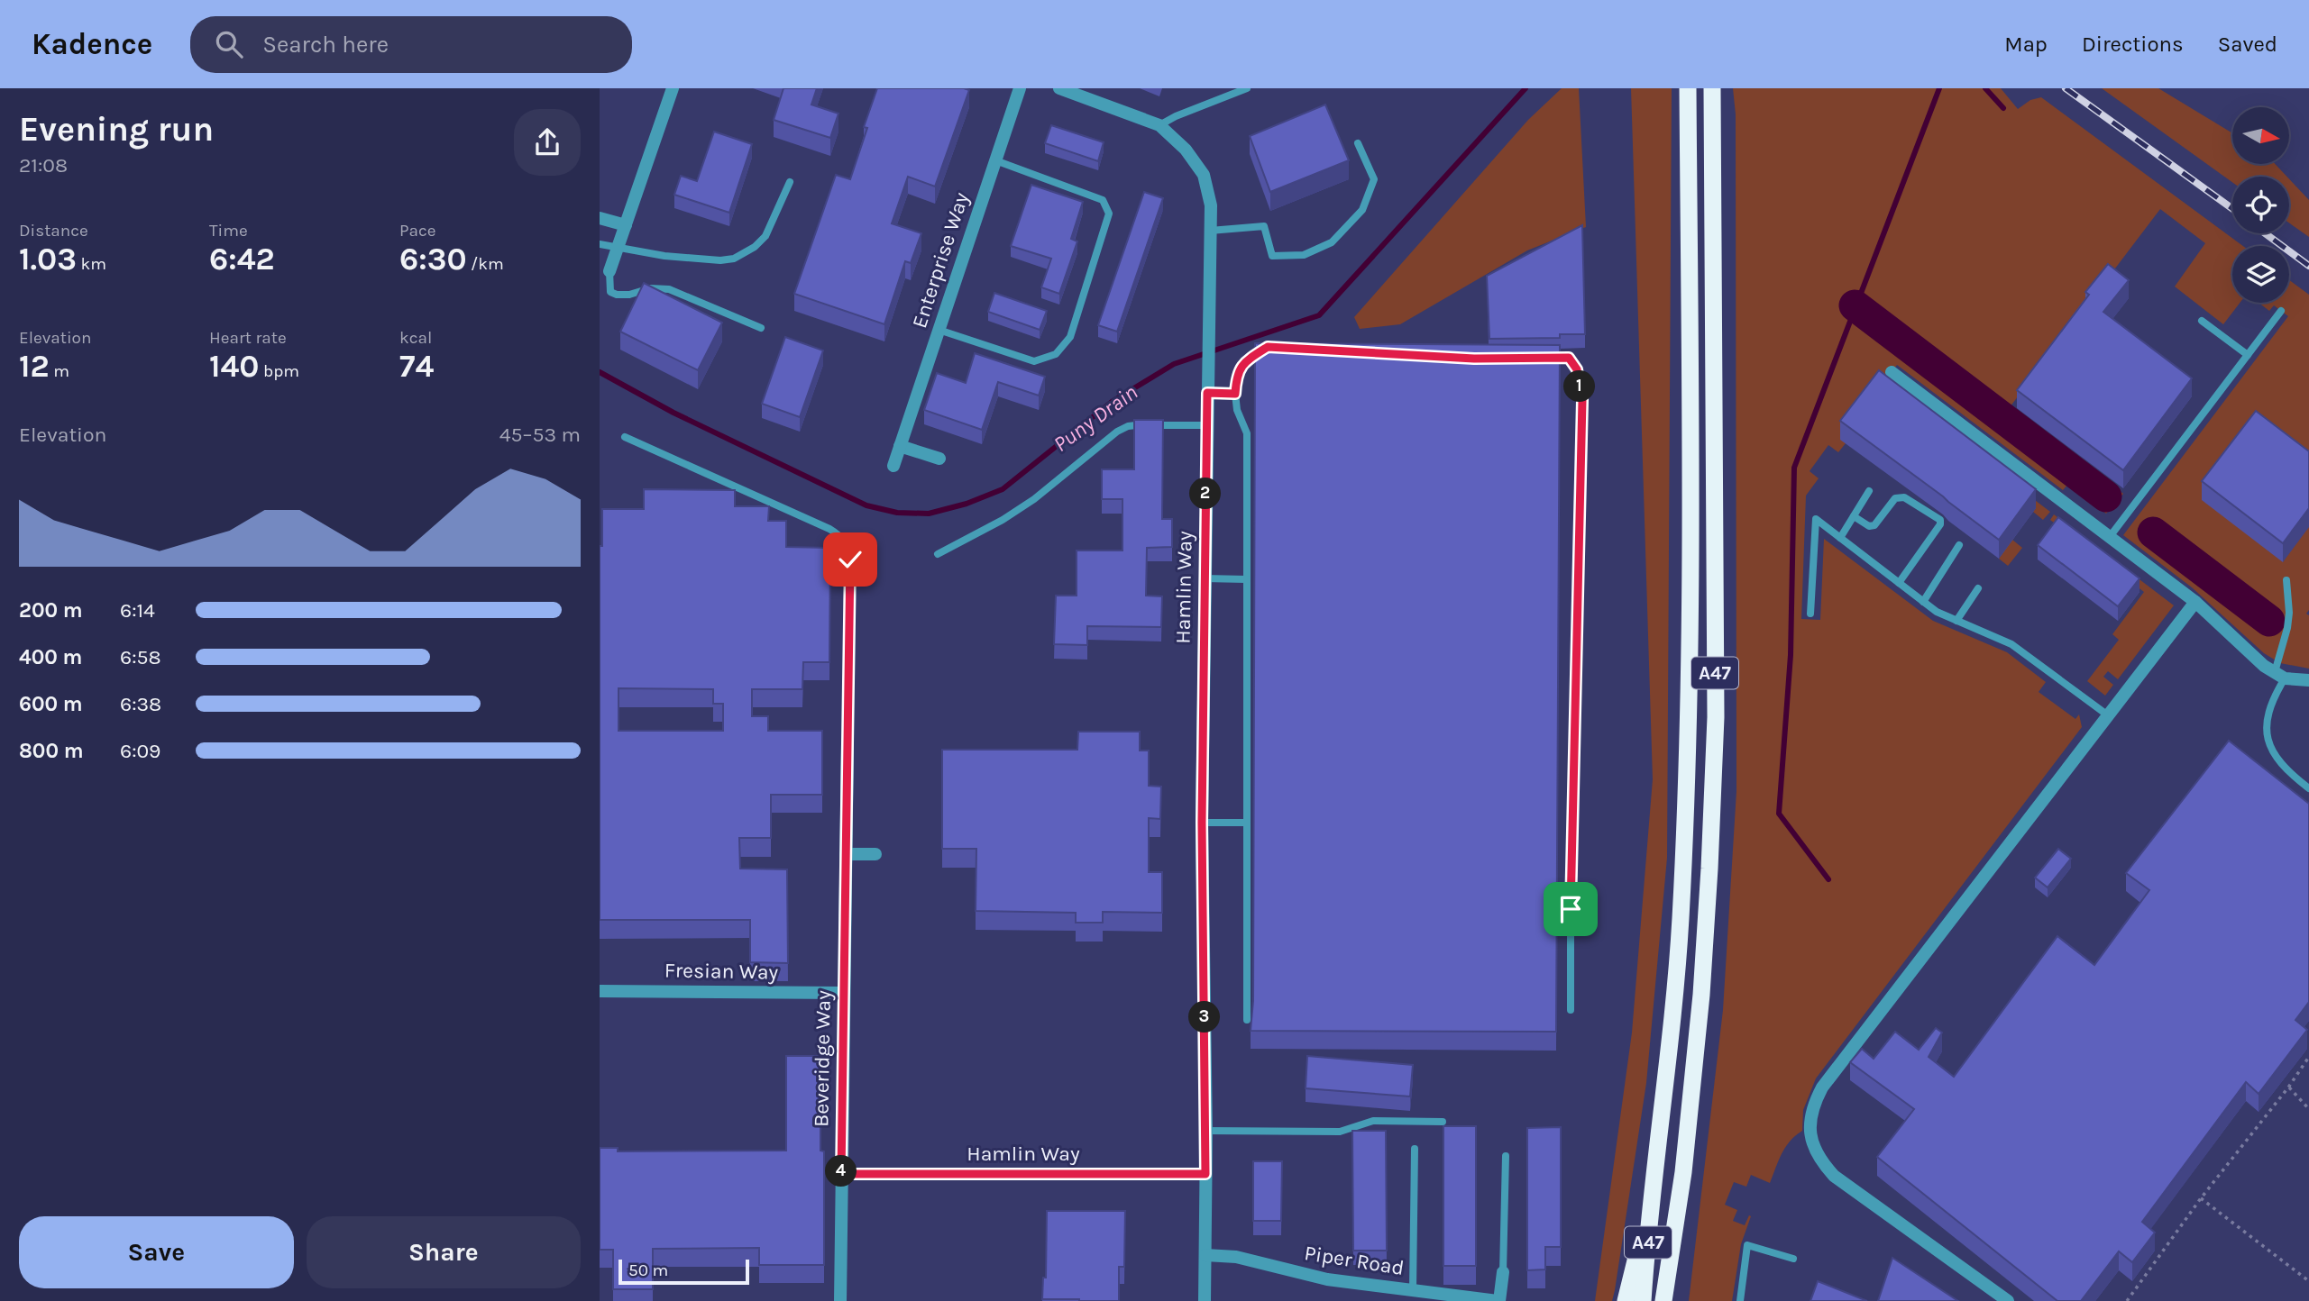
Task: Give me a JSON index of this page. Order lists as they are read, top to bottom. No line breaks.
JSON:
{"streets":{"highway":["A47"],"street":["Enterprise Way","Hamlin Way","Fresian Way","Beveridge Way","Piper Road"]},"crossings":[["Hamlin Way","Beveridge Way"],["Hamlin Way","Piper Road"],["Fresian Way","Beveridge Way"]],"water":["Puny Drain"],"scale_bar":"50 m","north":"right","page":{"header":"Kadence","search":"Search here","nav":["Map","Directions","Saved"],"heading":["Evening run","21:08"],"stats":[["Distance","1.03 km"],["Time","6:42"],["Pace","6:30 /km"],["Elevation","12 m"],["Heart rate","140 bpm"],["kcal","74"]],"pins":["1","2","3","4"],"chart":["Elevation","45–53 m"],"list":[{"name":"200 m","note":"6:14"},{"name":"400 m","note":"6:58"},{"name":"600 m","note":"6:38"},{"name":"800 m","note":"6:09"}],"buttons":["Save","Share"],"scale":"50 m"}}
